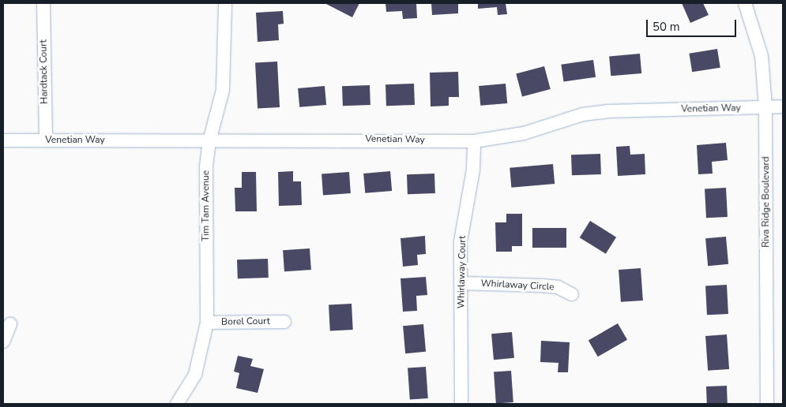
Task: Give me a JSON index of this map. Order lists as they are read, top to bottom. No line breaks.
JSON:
{"streets":{"street":["Hardtack Court","Venetian Way","Riva Ridge Boulevard","Tim Tam Avenue","Whirlaway Court","Whirlaway Circle","Borel Court"]},"crossings":[["Hardtack Court","Venetian Way"],["Venetian Way","Riva Ridge Boulevard"],["Venetian Way","Tim Tam Avenue"],["Venetian Way","Whirlaway Court"],["Tim Tam Avenue","Borel Court"],["Whirlaway Court","Whirlaway Circle"]],"scale_bar":"50 m"}
